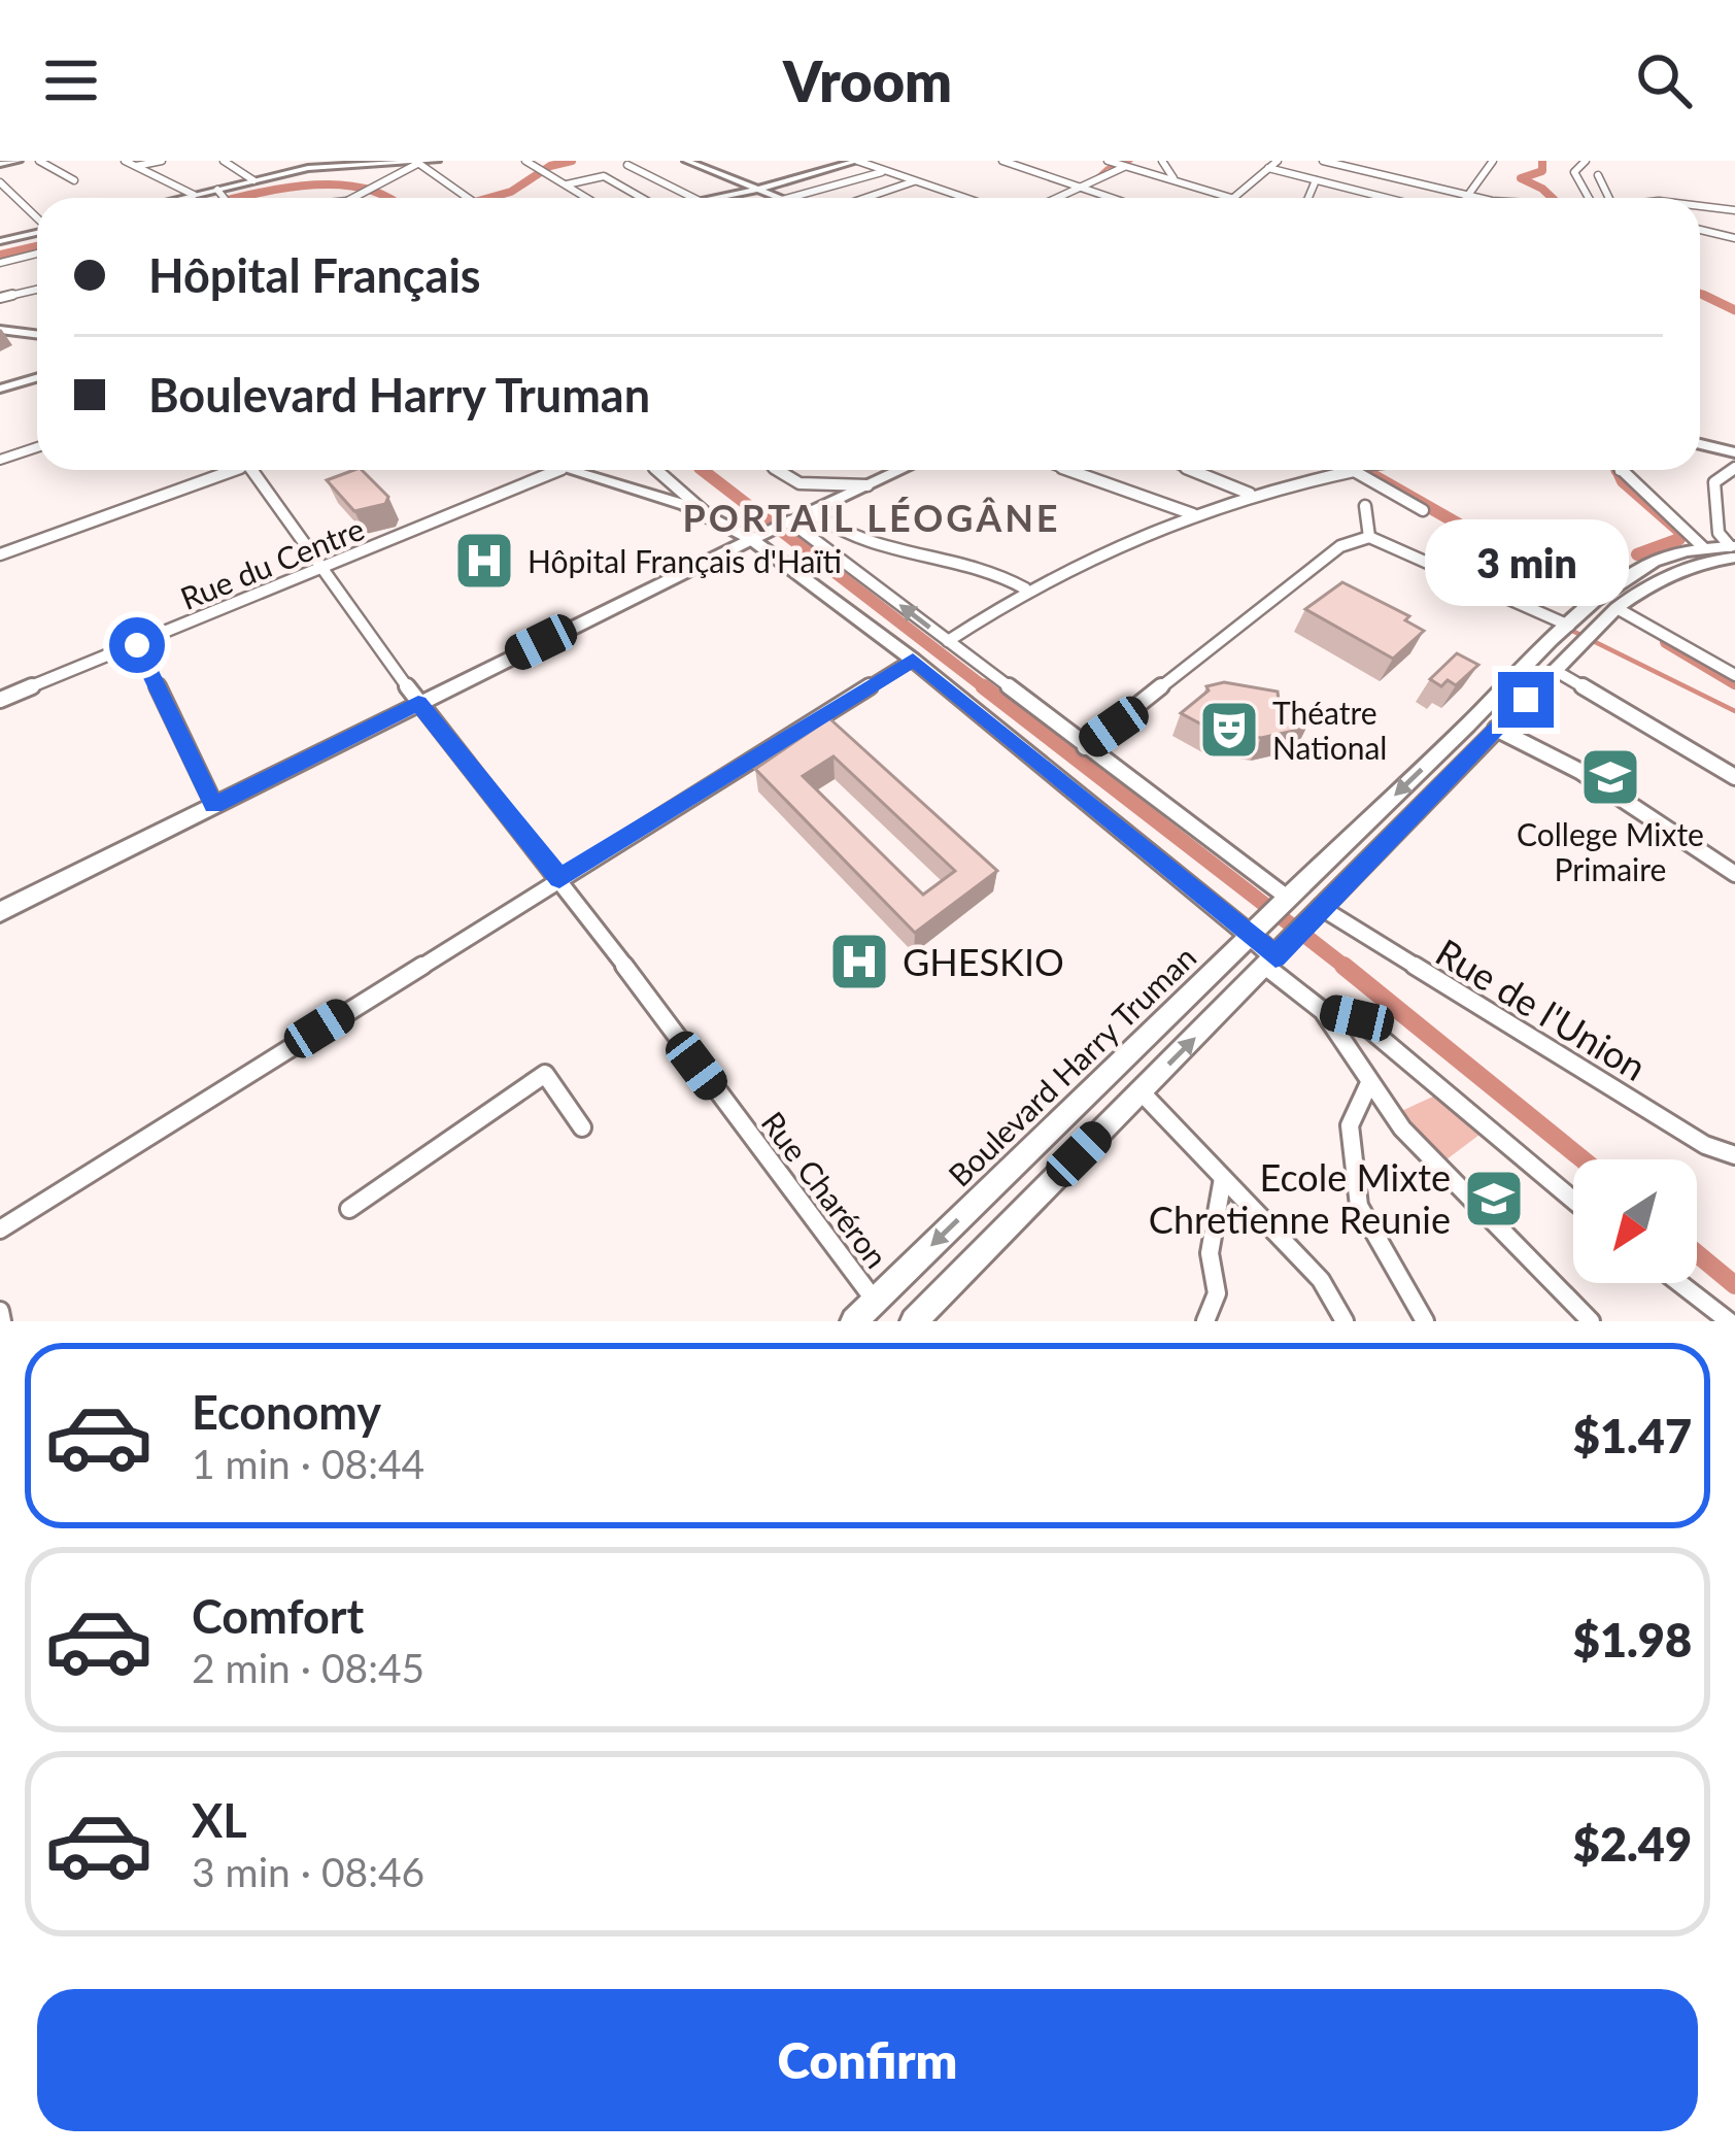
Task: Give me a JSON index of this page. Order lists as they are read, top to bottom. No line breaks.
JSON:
{"streets":{"main road":["Boulevard Harry Truman"],"street":["Rue du Centre","Rue de l'Union","Rue Charéron"]},"crossings":[["Rue du Centre","Rue Charéron"],["Boulevard Harry Truman","Rue Charéron"]],"districts":["PORTAIL LÉOGÂNE"],"places":{"hospital":["Hôpital Français d'Haïti","GHESKIO"],"theatre":["Théatre National"],"school or university":["College Mixte Primaire","Ecole Mixte Chretienne Reunie"]},"north":"bottom left","page":{"header":"Vroom","banner":["Hôpital Français","Boulevard Harry Truman"],"bubble":"3 min","list":[{"name":"Economy","note":"1 min · 08:44","value":"$1.47"},{"name":"Comfort","note":"2 min · 08:45","value":"$1.98"},{"name":"XL","note":"3 min · 08:46","value":"$2.49"}],"buttons":"Confirm"}}
